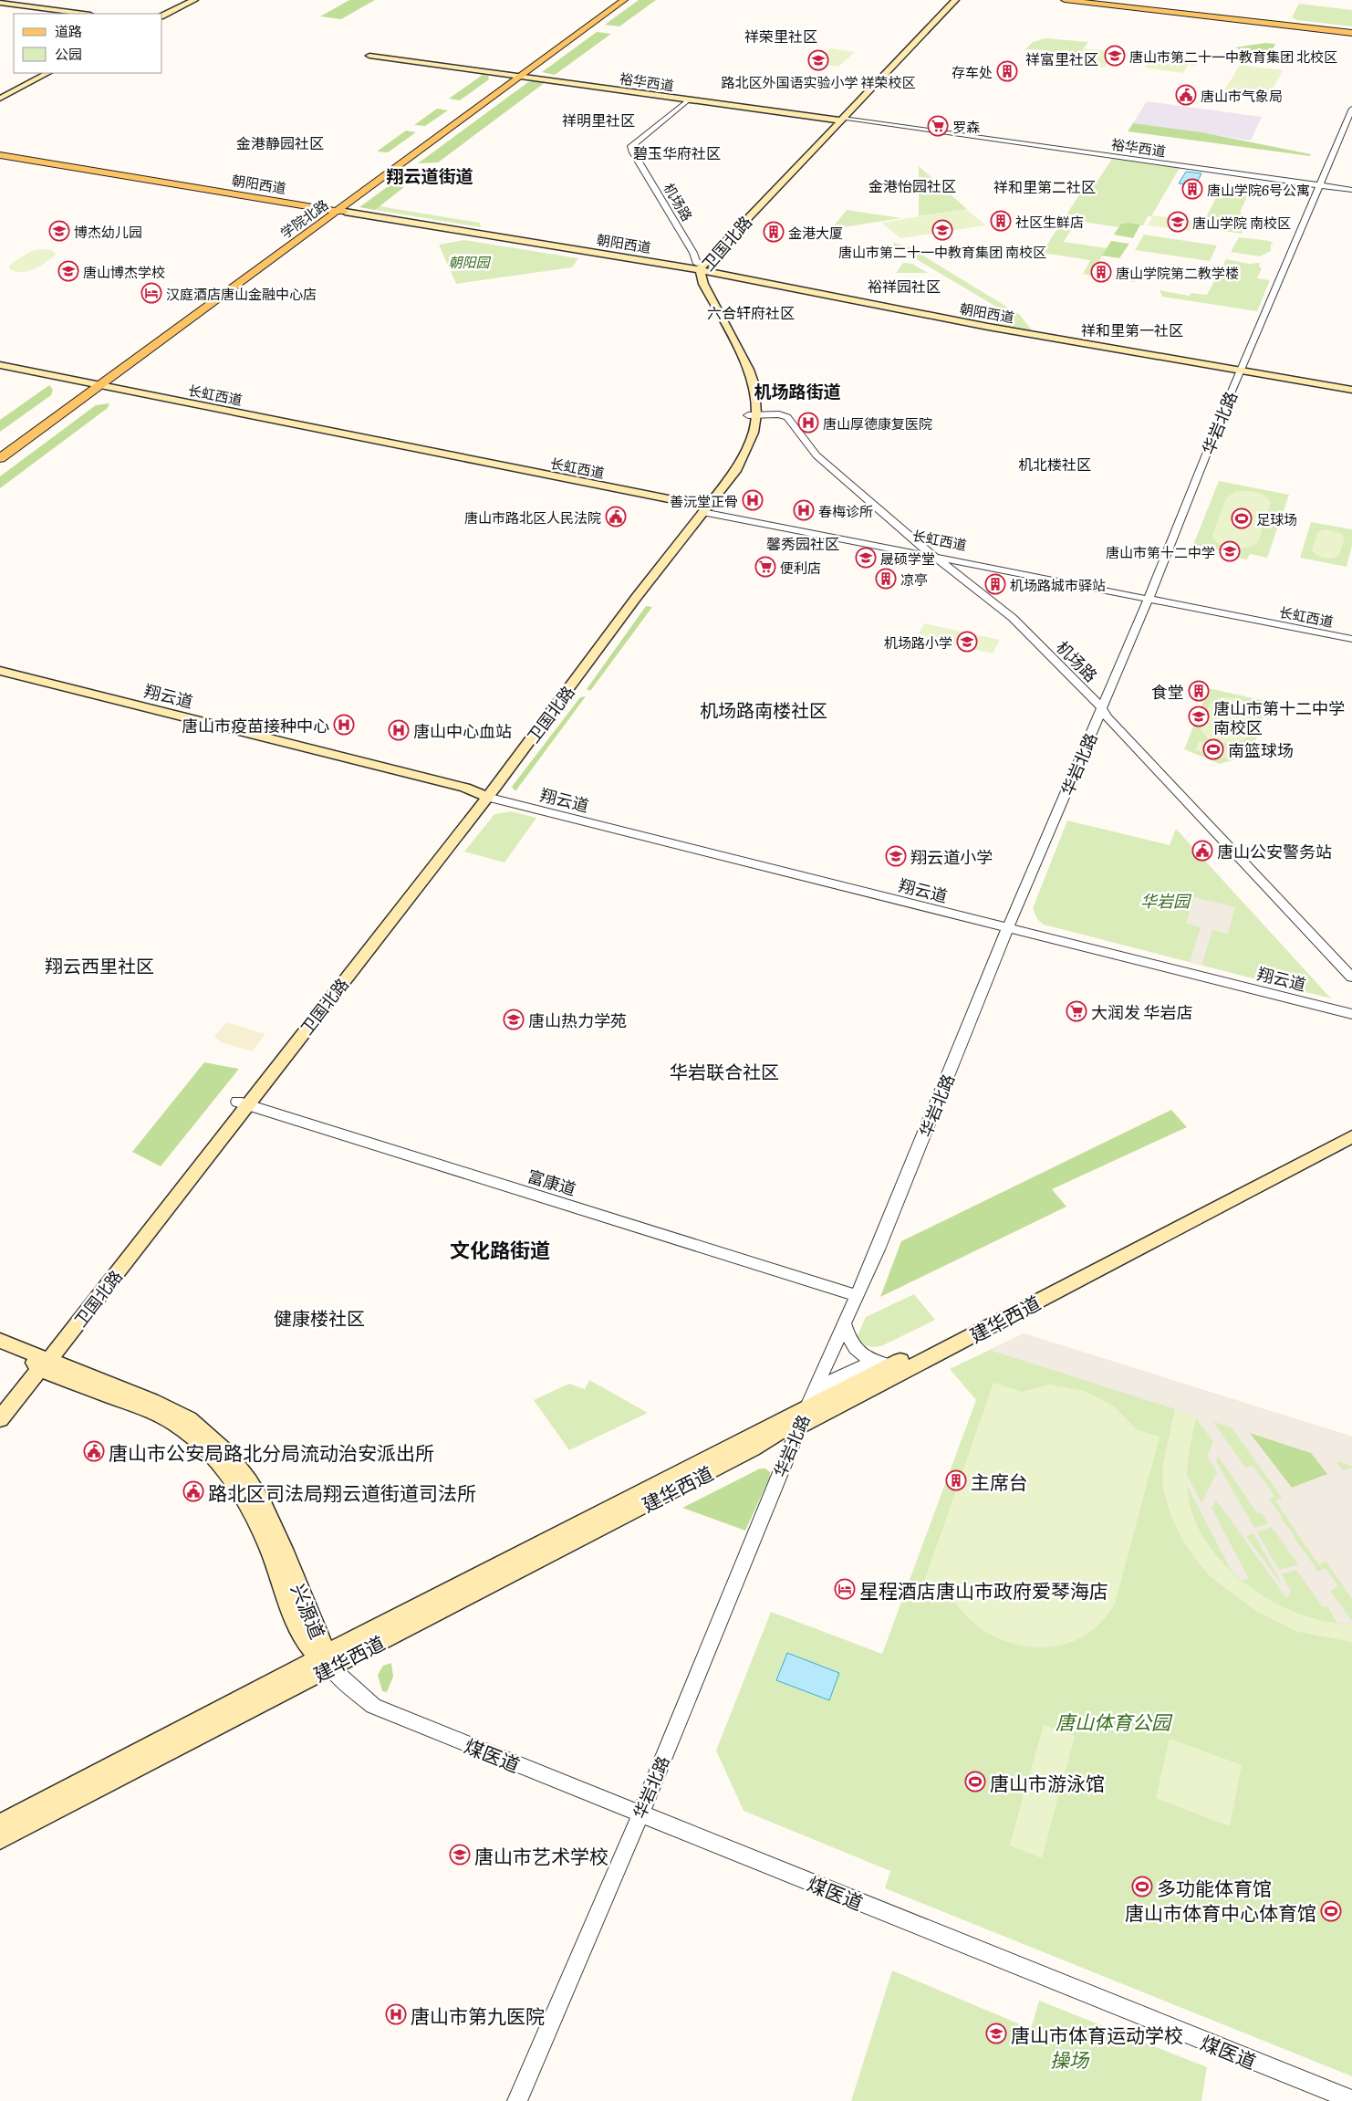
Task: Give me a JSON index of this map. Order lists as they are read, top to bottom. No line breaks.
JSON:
{"streets":{"main road":["裕华西道","朝阳西道","学院北路","卫国北路","长虹西道","翔云道","建华西道","兴源道"],"street":["机场路","华岩北路","富康道","煤医道"]},"crossings":[["裕华西道","机场路"],["裕华西道","学院北路"],["裕华西道","卫国北路"],["裕华西道","华岩北路"],["朝阳西道","机场路"],["朝阳西道","学院北路"],["朝阳西道","卫国北路"],["朝阳西道","华岩北路"],["机场路","卫国北路"],["机场路","长虹西道"],["机场路","华岩北路"],["学院北路","长虹西道"],["卫国北路","长虹西道"],["卫国北路","翔云道"],["卫国北路","富康道"],["卫国北路","兴源道"],["长虹西道","华岩北路"],["华岩北路","翔云道"],["华岩北路","富康道"],["华岩北路","建华西道"],["华岩北路","煤医道"],["建华西道","兴源道"],["建华西道","煤医道"],["兴源道","煤医道"]],"districts":["祥荣里社区","祥富里社区","祥明里社区","金港静园社区","碧玉华府社区","翔云道街道","金港怡园社区","祥和里第二社区","裕祥园社区","六合轩府社区","祥和里第一社区","机场路街道","机北楼社区","馨秀园社区","机场路南楼社区","翔云西里社区","华岩联合社区","文化路街道","健康楼社区"],"parks":["朝阳园","华岩园","唐山体育公园","操场"],"places":{"school or university":["唐山市第二十一中教育集团 北校区","路北区外国语实验小学 祥荣校区","唐山学院 南校区","唐山市第二十一中教育集团 南校区","博杰幼儿园","唐山博杰学校","唐山市第十二中学","晟硕学堂","机场路小学","唐山市第十二中学 南校区","翔云道小学","唐山热力学苑","唐山市艺术学校","唐山市体育运动学校"],"building":["存车处","唐山学院6号公寓","社区生鲜店","金港大厦","唐山学院第二教学楼","凉亭","机场路城市驿站","食堂","主席台"],"public building":["唐山市气象局","唐山市路北区人民法院","唐山公安警务站","唐山市公安局路北分局流动治安派出所","路北区司法局翔云道街道司法所"],"supermarket":["罗森","便利店","大润发 华岩店"],"hotel":["汉庭酒店唐山金融中心店","星程酒店唐山市政府爱琴海店"],"hospital":["唐山厚德康复医院","善沅堂正骨","春梅诊所","唐山市疫苗接种中心","唐山中心血站","唐山市第九医院"],"sports":["足球场","南篮球场","唐山市游泳馆","多功能体育馆","唐山市体育中心体育馆"]},"legend":["道路","公园"]}
